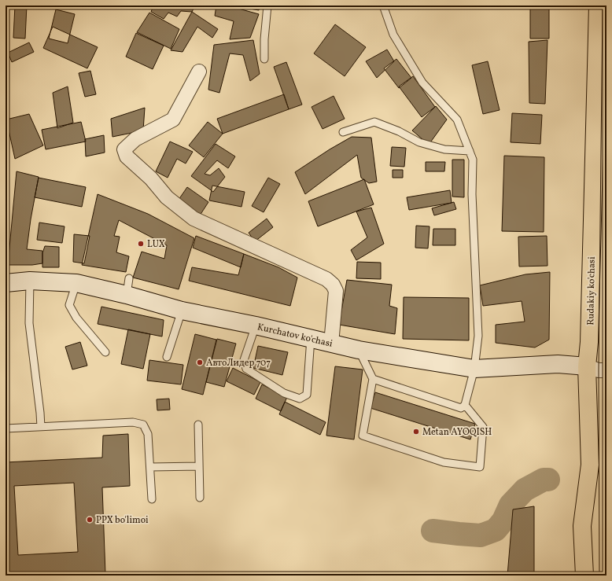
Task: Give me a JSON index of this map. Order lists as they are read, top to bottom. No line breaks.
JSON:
{"streets":{"main road":["Rudakiy ko'chasi","Kurchatov ko'chasi"]},"crossings":[["Rudakiy ko'chasi","Kurchatov ko'chasi"]],"places":["LUX","АвтоЛидер 707","Metan AYOQISH","PPX bo'limoi"]}
